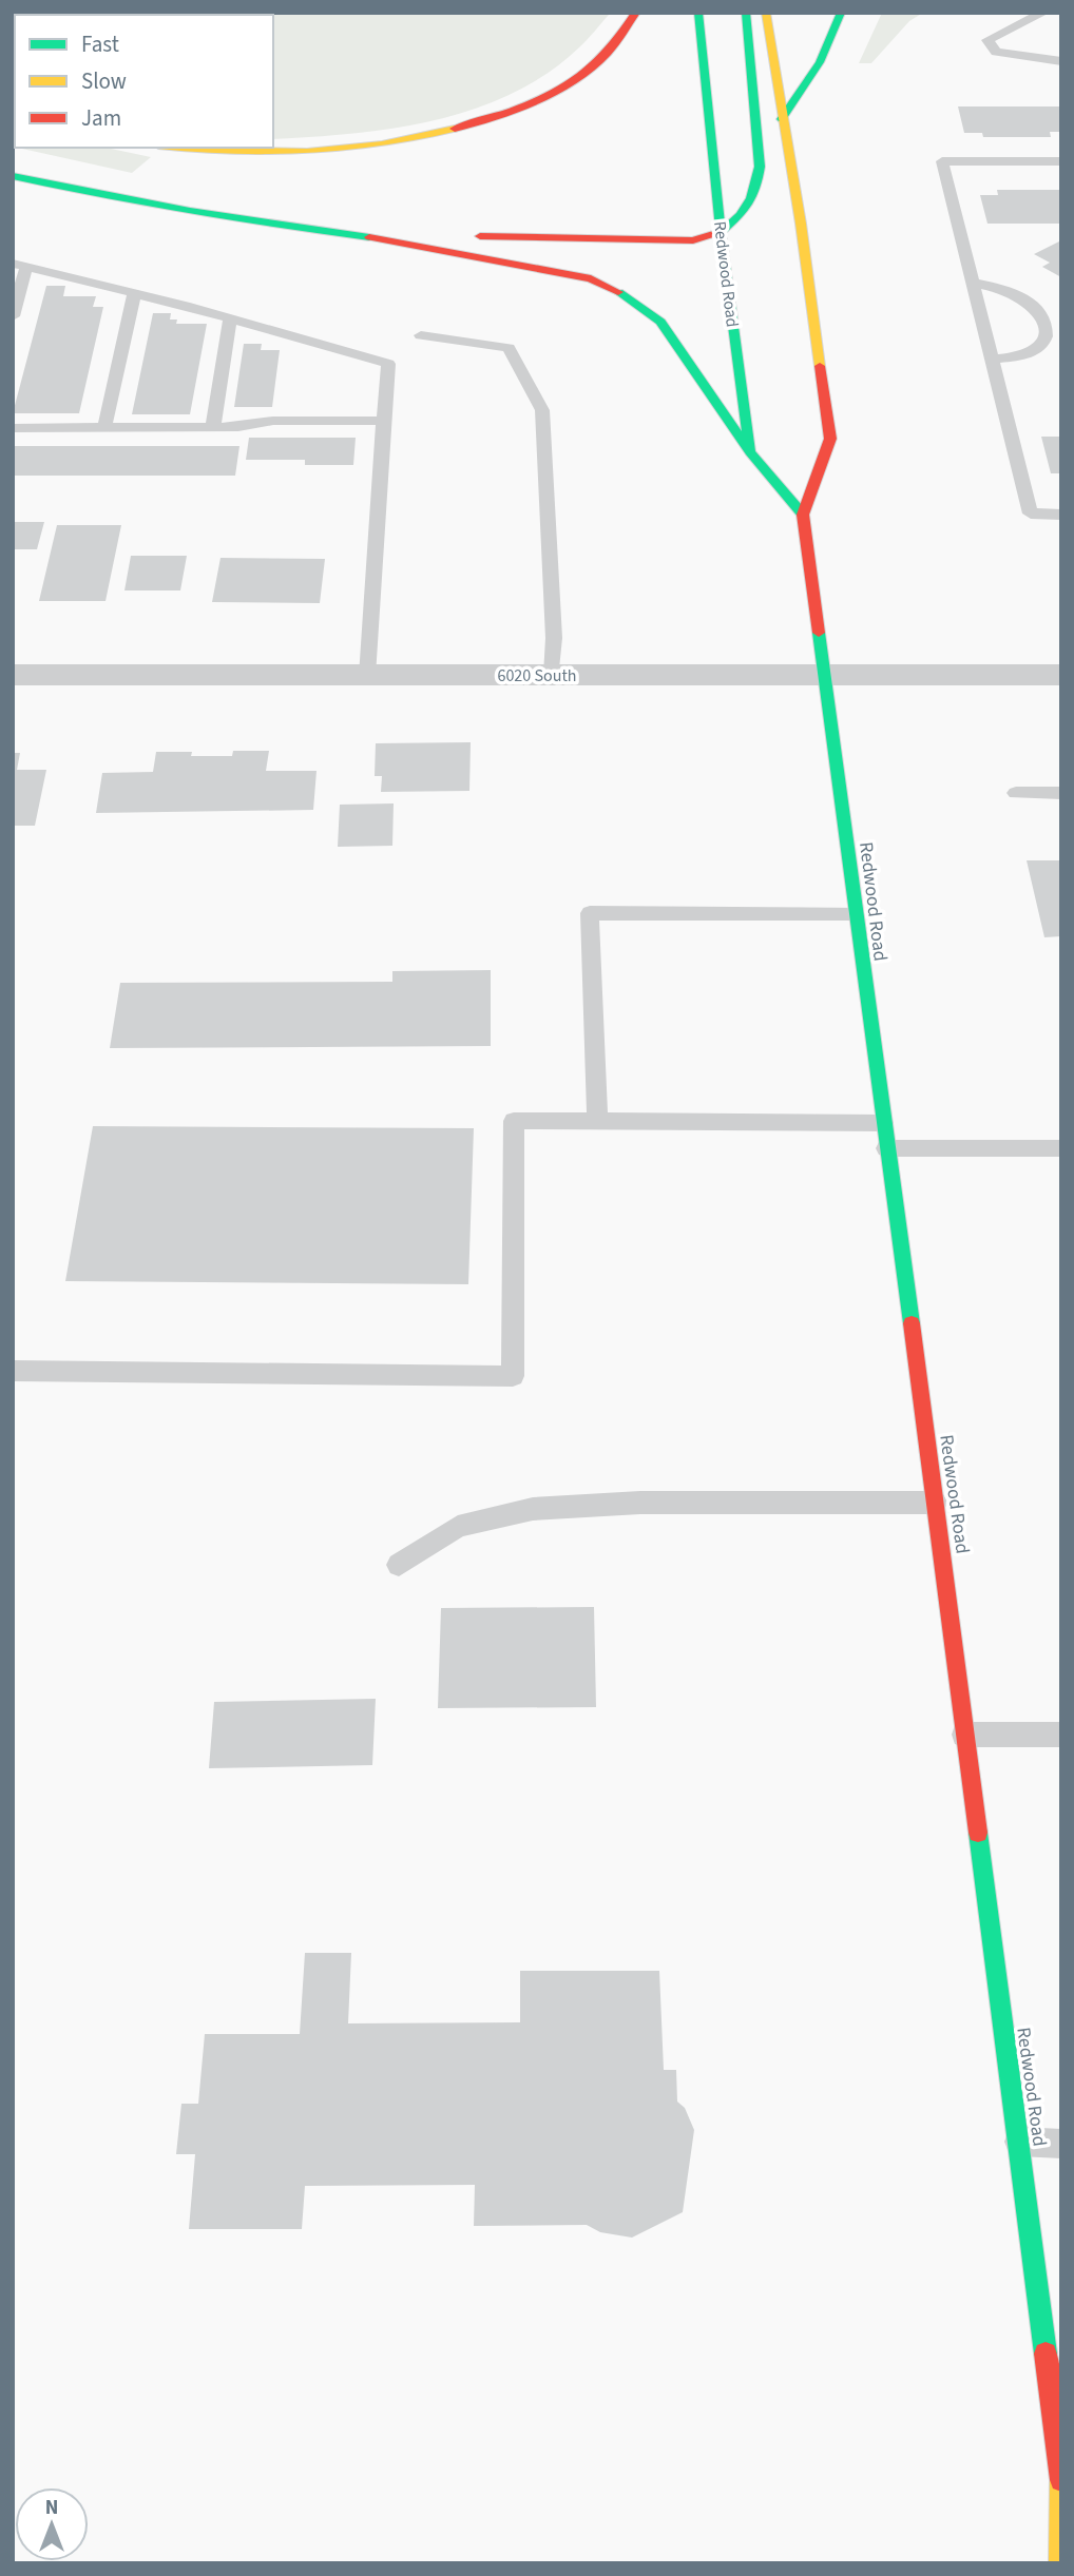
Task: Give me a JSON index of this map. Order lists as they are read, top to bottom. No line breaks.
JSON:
{"streets":{"main road":["Redwood Road"],"street":["6020 South"]},"crossings":[["Redwood Road","6020 South"]],"legend":["Fast","Slow","Jam"],"north":"top"}
